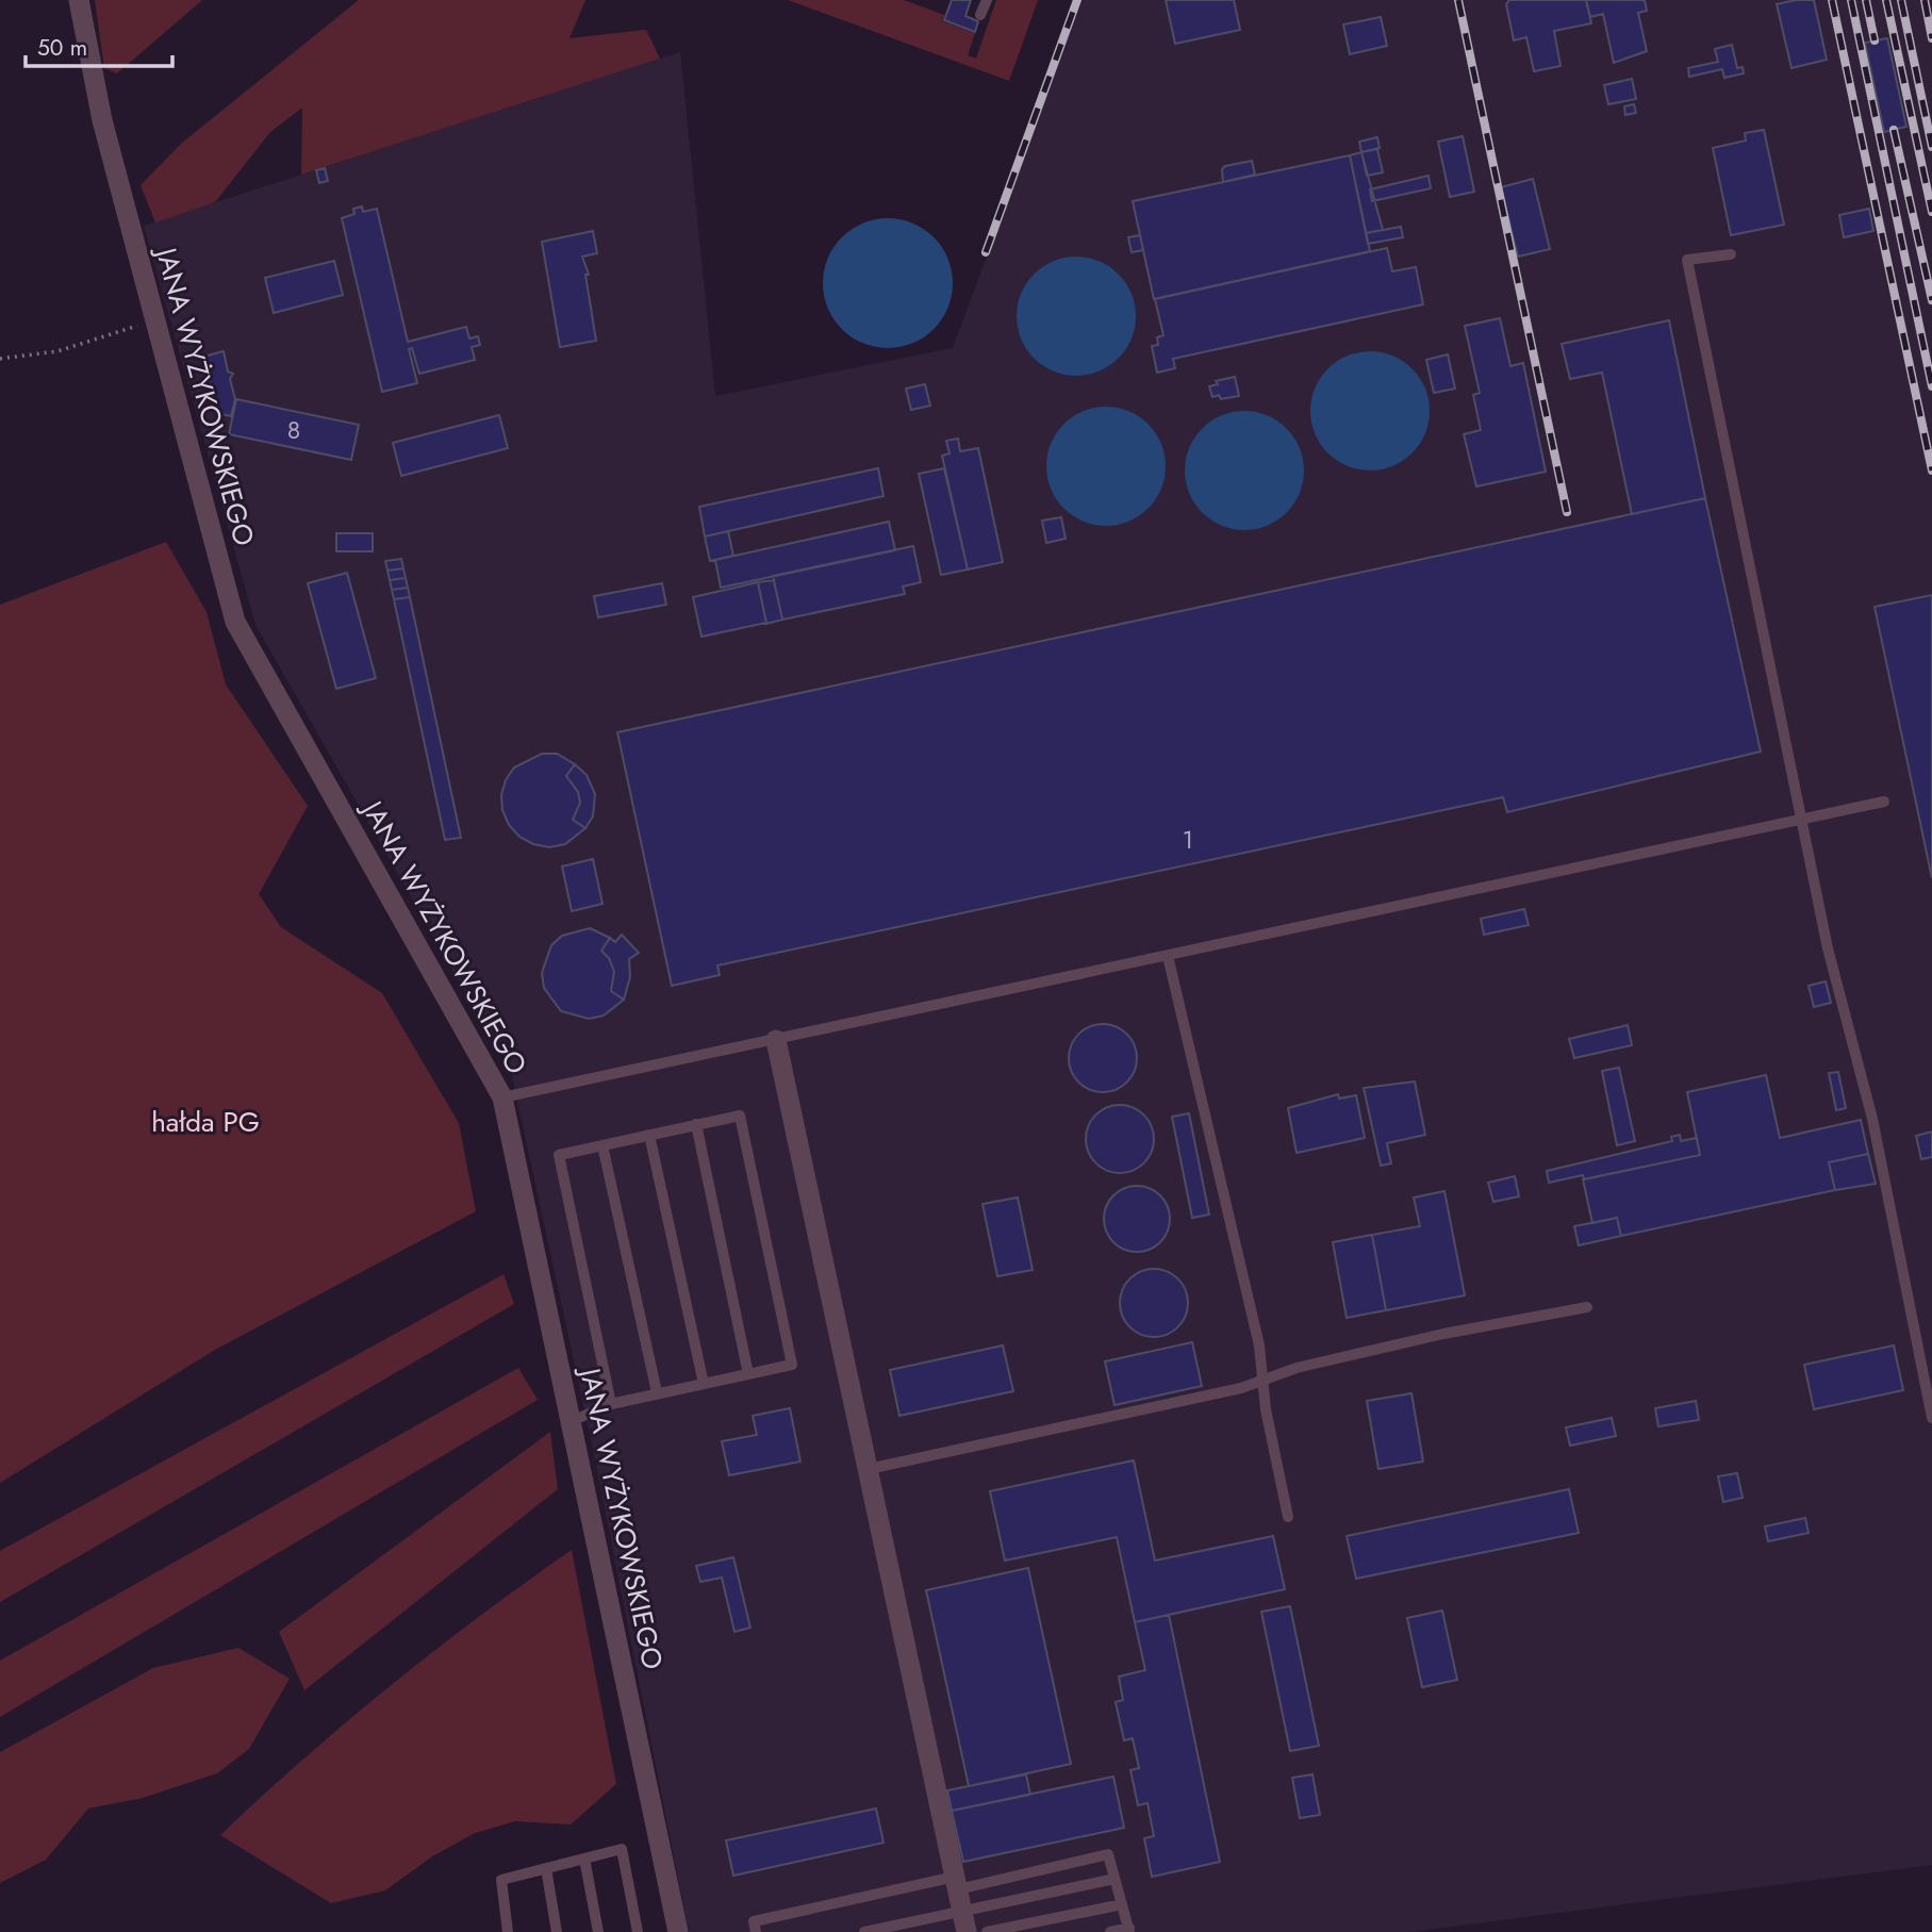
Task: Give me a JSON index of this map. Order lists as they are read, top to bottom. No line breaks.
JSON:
{"streets":{"street":["JANA WYŻYKOWSKIEGO"]},"parks":["hałda PG"],"house_numbers":["8","1"],"scale_bar":"50 m"}
